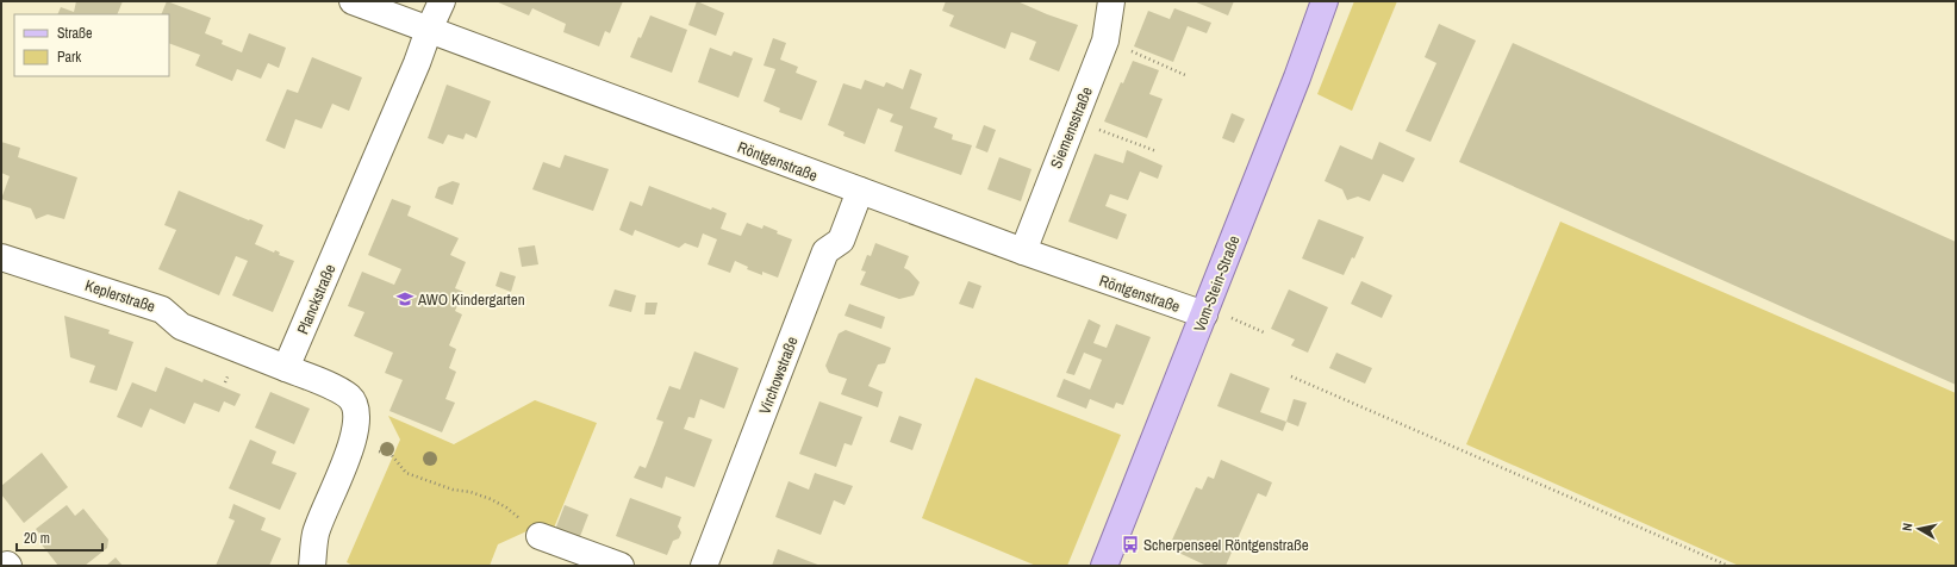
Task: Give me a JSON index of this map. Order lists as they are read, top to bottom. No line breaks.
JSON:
{"streets":{"main road":["Vom-Stein-Straße"],"street":["Siemensstraße","Röntgenstraße","Keplerstraße","Planckstraße","Virchowstraße"]},"crossings":[["Siemensstraße","Röntgenstraße"],["Röntgenstraße","Vom-Stein-Straße"],["Röntgenstraße","Planckstraße"],["Röntgenstraße","Virchowstraße"],["Keplerstraße","Planckstraße"]],"places":{"school or university":["AWO Kindergarten"],"bus stop":["Scherpenseel Röntgenstraße"]},"legend":["Straße","Park"],"scale_bar":"20 m","north":"left"}
